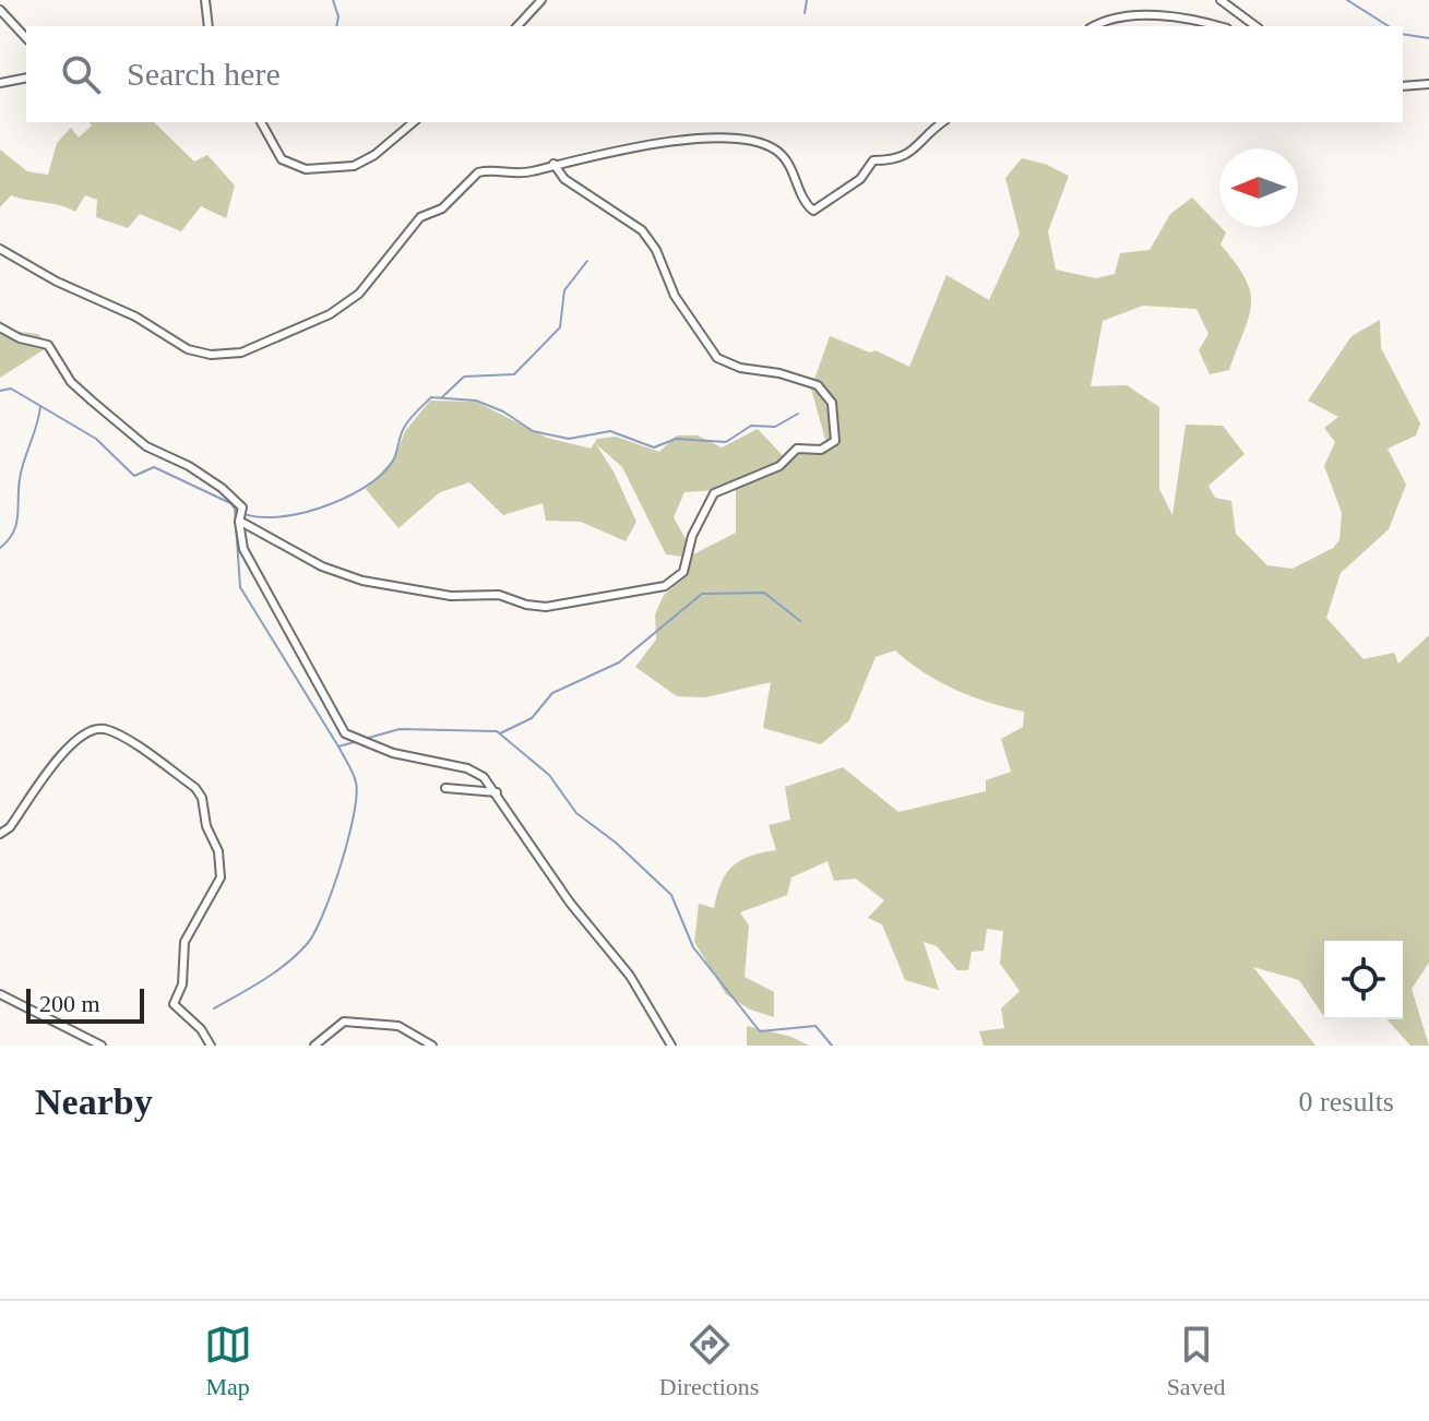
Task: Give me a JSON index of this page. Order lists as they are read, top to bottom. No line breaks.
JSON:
{"scale_bar":"200 m","north":"left","page":{"search":"Search here","scale":"200 m","heading":["Nearby","0 results"],"nav":["Map","Directions","Saved"]}}
